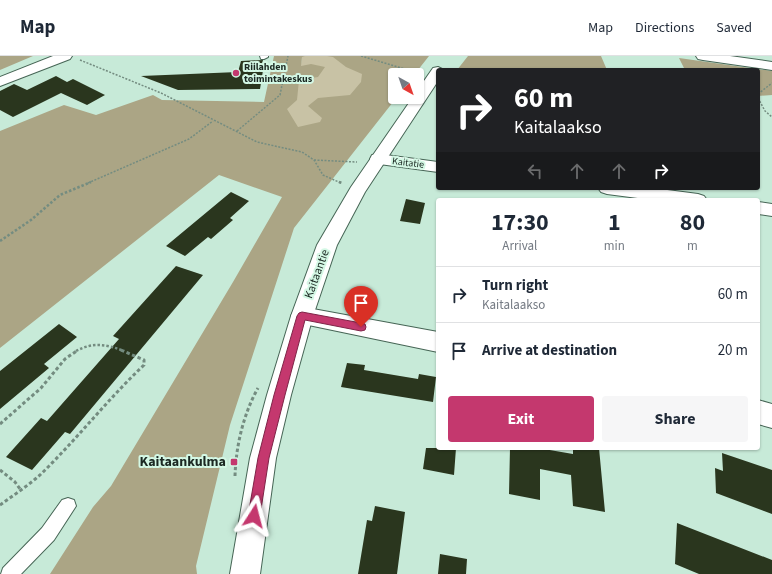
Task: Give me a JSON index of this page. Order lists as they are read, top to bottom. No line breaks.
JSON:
{"streets":{"main road":["Kaitatie","Kaitaantie"]},"crossings":[["Kaitatie","Kaitaantie"]],"places":{"other":["Riilahden toimintakeskus"],"transit":["Kaitaankulma"]},"north":"bottom right","page":{"header":"Map","nav":["Map","Directions","Saved"],"turn":["60 m","Kaitalaakso"],"eta":["17:30","Arrival","1","min","80","m"],"list":[{"name":"Turn right","note":"Kaitalaakso","value":"60 m"},{"name":"Arrive at destination","value":"20 m"}],"buttons":["Exit","Share"]}}
